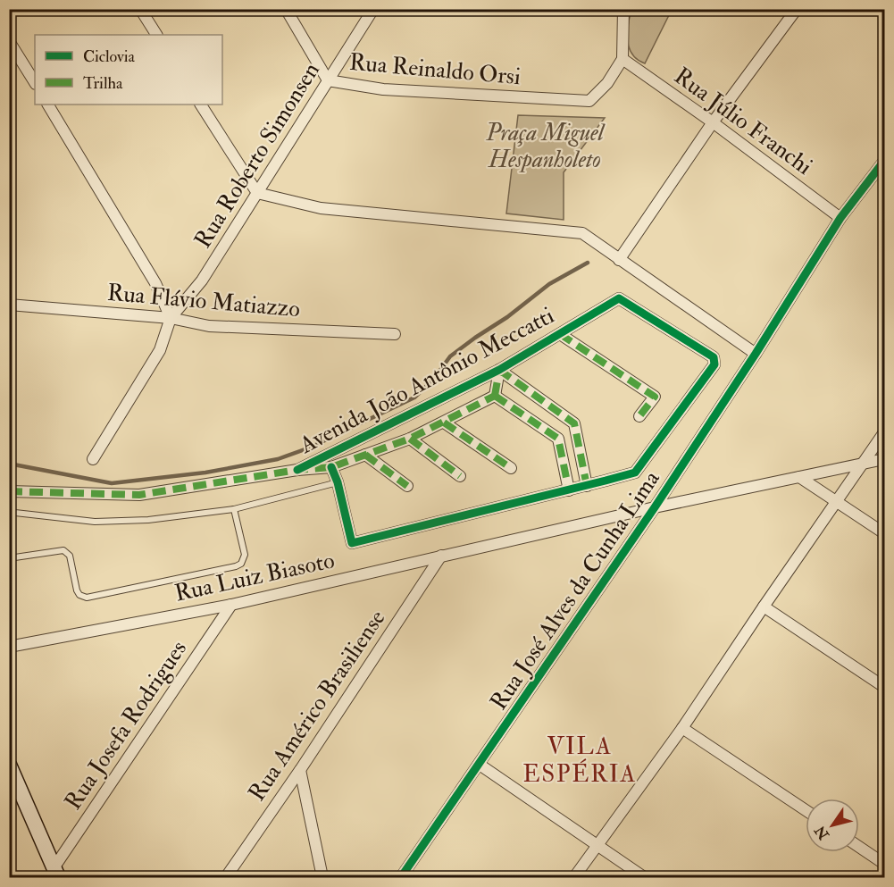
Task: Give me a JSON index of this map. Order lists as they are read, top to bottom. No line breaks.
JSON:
{"streets":{"street":["Rua Reinaldo Orsi","Rua Júlio Franchi","Rua Roberto Simonsen","Rua Flávio Matiazzo","Avenida João Antônio Meccatti","Rua Luiz Biasoto","Rua José Alves da Cunha Lima","Rua Américo Brasiliense","Rua Josefa Rodrigues"]},"crossings":[["Rua Reinaldo Orsi","Rua Júlio Franchi"],["Rua Reinaldo Orsi","Rua Roberto Simonsen"],["Rua Júlio Franchi","Rua José Alves da Cunha Lima"],["Rua Roberto Simonsen","Rua Flávio Matiazzo"],["Rua Luiz Biasoto","Rua José Alves da Cunha Lima"],["Rua Luiz Biasoto","Rua Américo Brasiliense"],["Rua Luiz Biasoto","Rua Josefa Rodrigues"]],"districts":["VILA ESPÉRIA"],"parks":["Praça Miguel Hespanholeto"],"legend":["Ciclovia","Trilha"],"north":"bottom left"}
